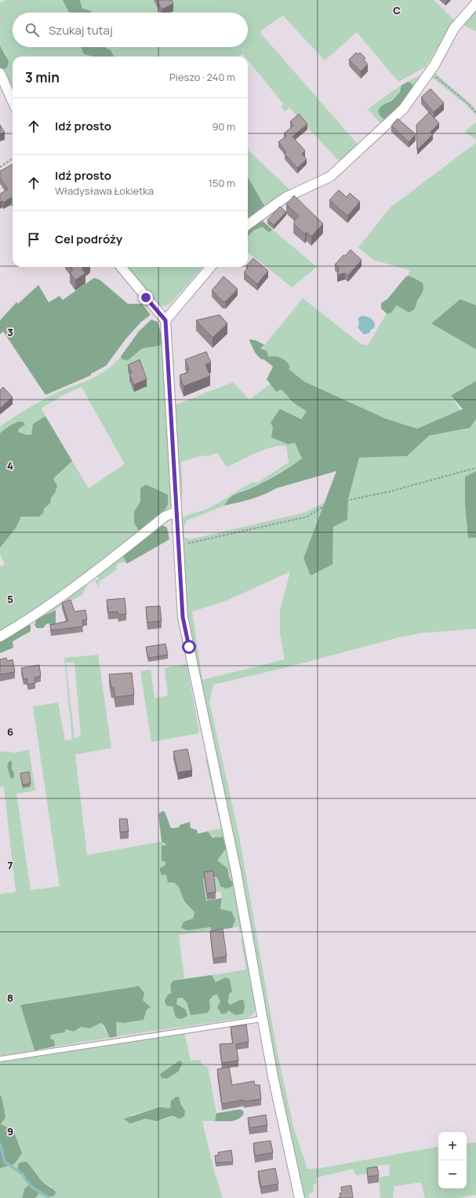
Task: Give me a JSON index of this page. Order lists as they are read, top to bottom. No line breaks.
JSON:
{"page":{"search":"Szukaj tutaj","heading":["3 min","Pieszo · 240 m"],"list":[["Idź prosto","90 m"],["Idź prosto","Władysława Łokietka","150 m"],"Cel podróży"],"map_buttons":["+","−"]},"grid":{"columns":["C"],"rows":["3","4","5","6","7","8","9"]}}
